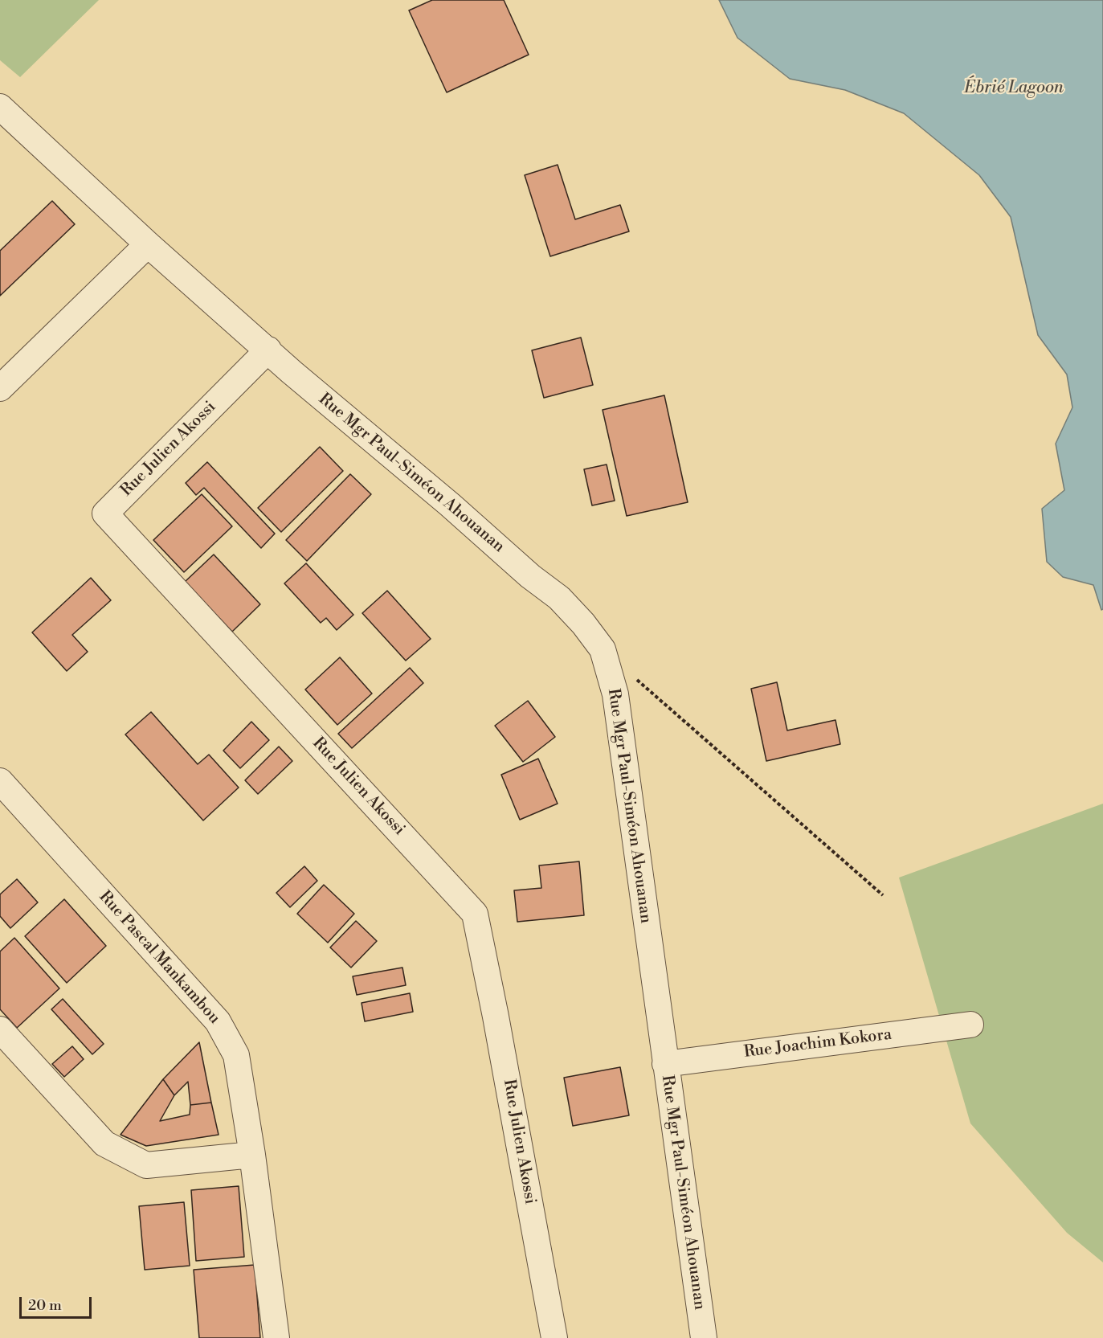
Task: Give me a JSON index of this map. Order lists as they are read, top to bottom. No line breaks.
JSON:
{"streets":{"street":["Rue Julien Akossi","Rue Mgr Paul-Siméon Ahouanan","Rue Pascal Mankambou","Rue Joachim Kokora"]},"crossings":[["Rue Julien Akossi","Rue Mgr Paul-Siméon Ahouanan"],["Rue Mgr Paul-Siméon Ahouanan","Rue Joachim Kokora"]],"water":["Ébrié Lagoon"],"scale_bar":"20 m"}
